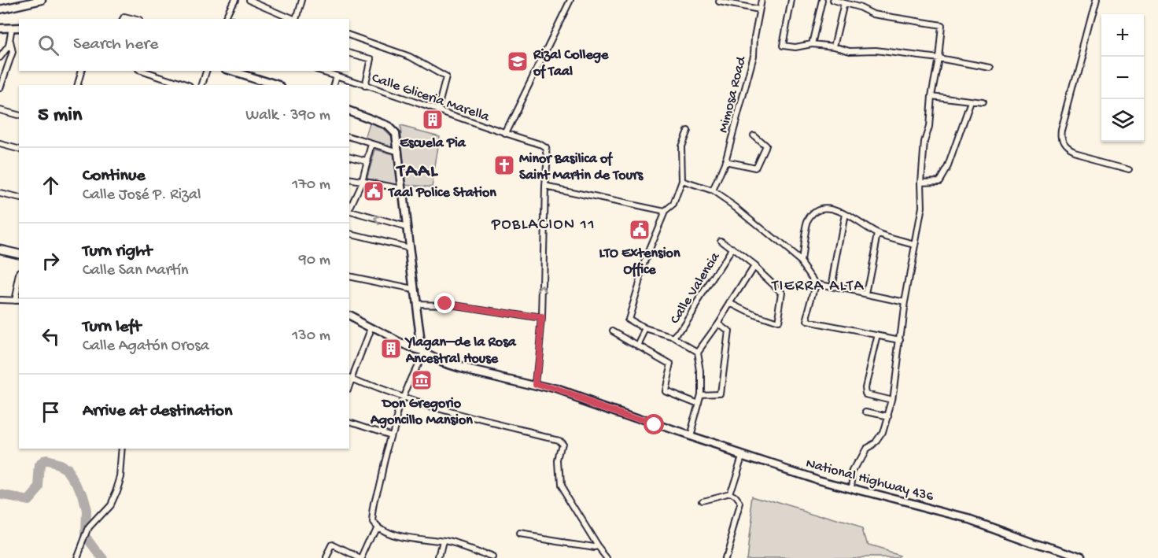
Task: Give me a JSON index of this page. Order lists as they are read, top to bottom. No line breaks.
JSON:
{"streets":{"main road":["National Highway 436"],"street":["Mimosa Road","Calle Gliceria Marella","Calle Valencia"]},"districts":["TAAL","POBLACION 11","TIERRA ALTA"],"places":{"school or university":["Rizal College of Taal"],"building":["Escuela Pia","Ylagan–de la Rosa Ancestral House"],"church":["Minor Basilica of Saint Martin de Tours"],"public building":["Taal Police Station","LTO Extension Office"],"museum":["Don Gregorio Agoncillo Mansion"]},"page":{"map_buttons":["+","−"],"search":"Search here","heading":["5 min","Walk · 390 m"],"list":[["Continue","Calle José P. Rizal","170 m"],["Turn right","Calle San Martín","90 m"],["Turn left","Calle Agatón Orosa","130 m"],"Arrive at destination"]}}
